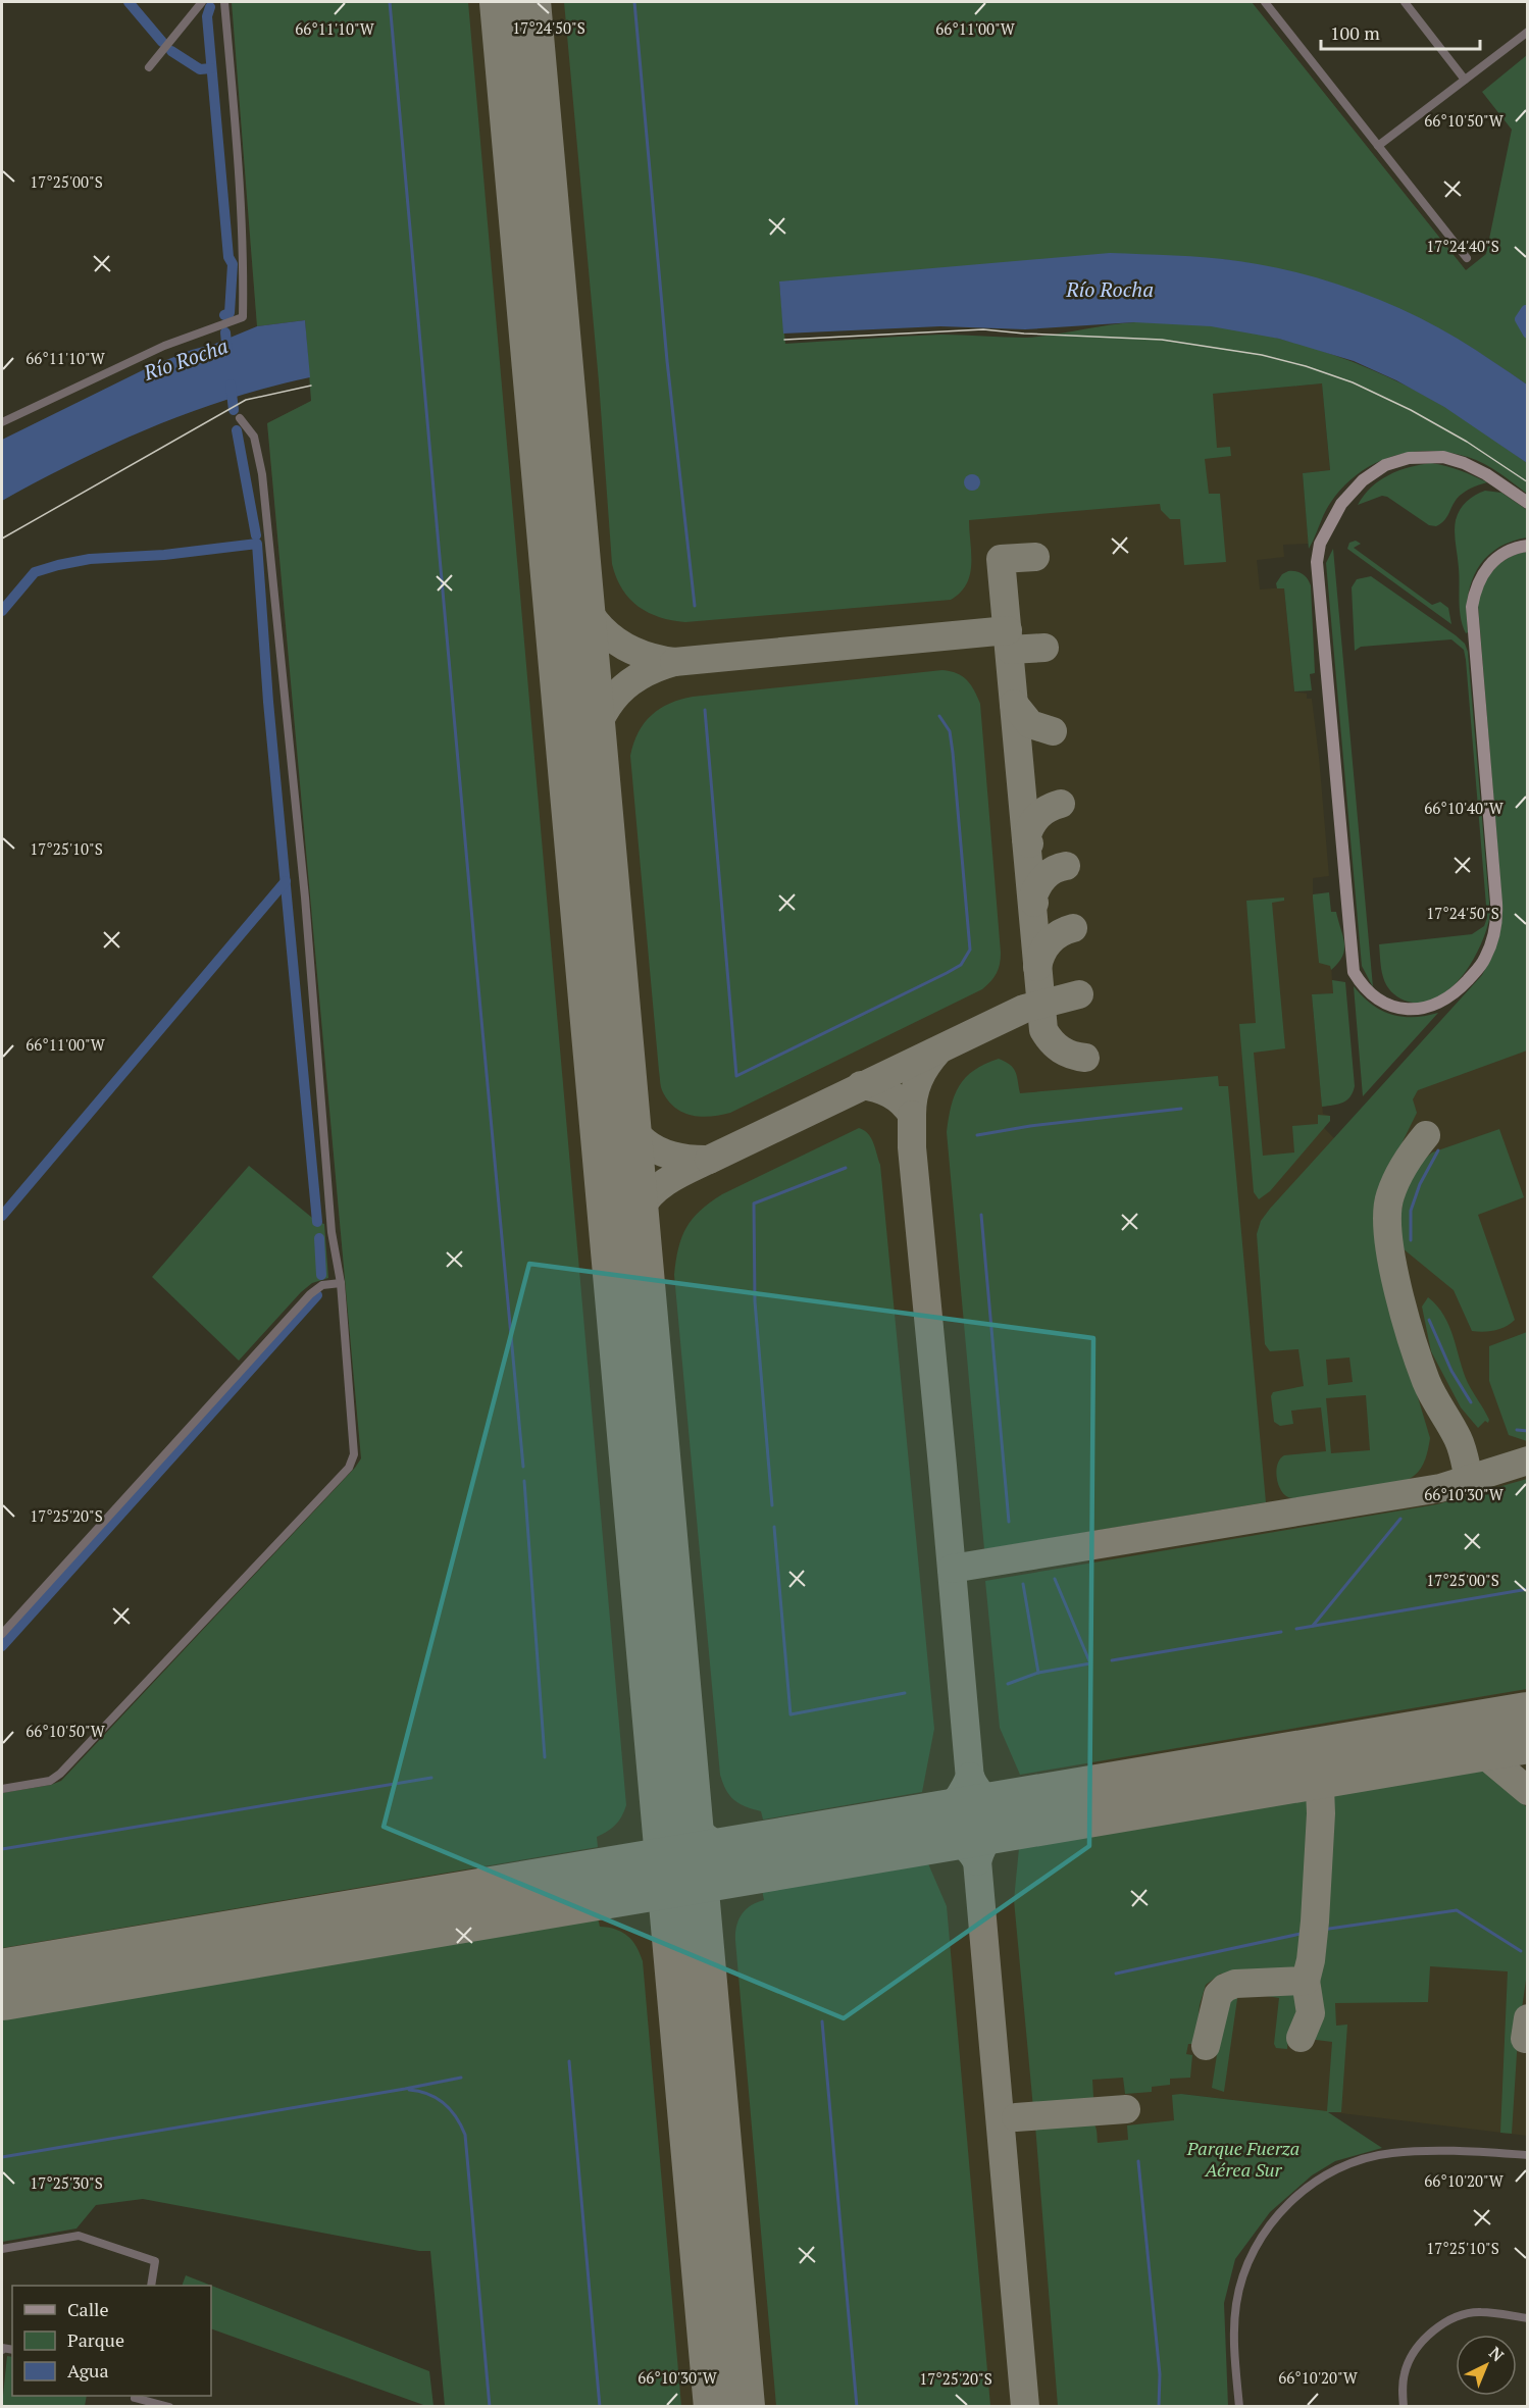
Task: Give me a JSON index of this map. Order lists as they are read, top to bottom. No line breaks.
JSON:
{"water":["Río Rocha"],"parks":["Parque Fuerza Aérea Sur"],"legend":["Calle","Parque","Agua"],"scale_bar":"100 m","north":"top right","coordinates":["17°24'50\"S","66°11'00\"W","66°11'10\"W","66°10'50\"W","17°25'00\"S","17°24'40\"S","66°10'40\"W","17°25'10\"S","66°10'30\"W","17°25'20\"S","66°10'20\"W","17°25'30\"S"]}
